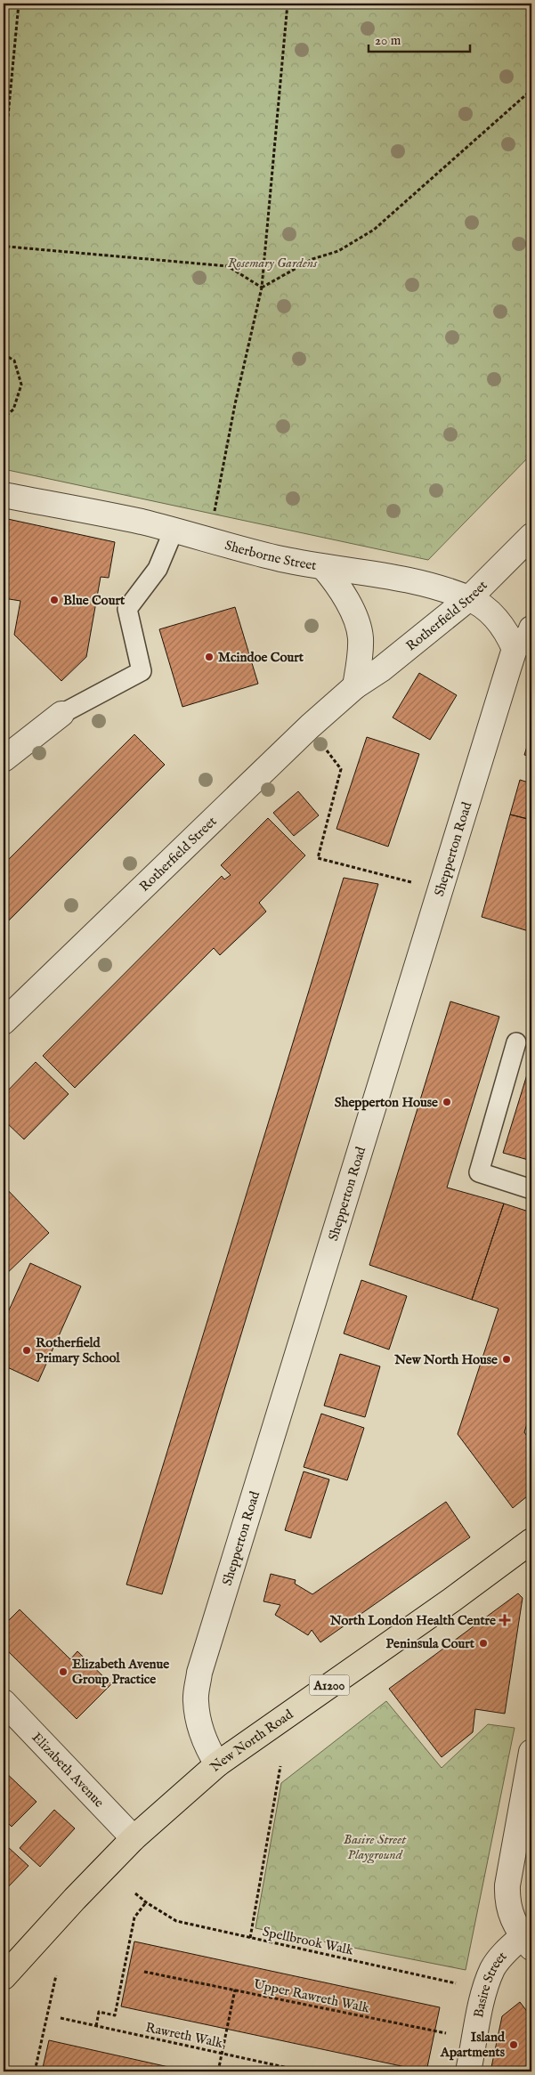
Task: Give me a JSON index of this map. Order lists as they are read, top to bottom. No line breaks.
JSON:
{"streets":{"main road":["A1200","New North Road"],"street":["Sherborne Street","Rotherfield Street","Shepperton Road","Elizabeth Avenue","Basire Street"],"path":["Spellbrook Walk","Upper Rawreth Walk","Rawreth Walk"]},"crossings":[["Sherborne Street","Rotherfield Street"],["Sherborne Street","Shepperton Road"],["Shepperton Road","New North Road"],["New North Road","Elizabeth Avenue"],["Spellbrook Walk","Basire Street"],["Basire Street","Upper Rawreth Walk"]],"parks":["Rosemary Gardens","Basire Street Playground"],"places":{"other":["Blue Court","Mcindoe Court","Shepperton House","Rotherfield Primary School","New North House","Peninsula Court","Elizabeth Avenue Group Practice","Island Apartments"],"health":["North London Health Centre"]},"scale_bar":"20 m"}
